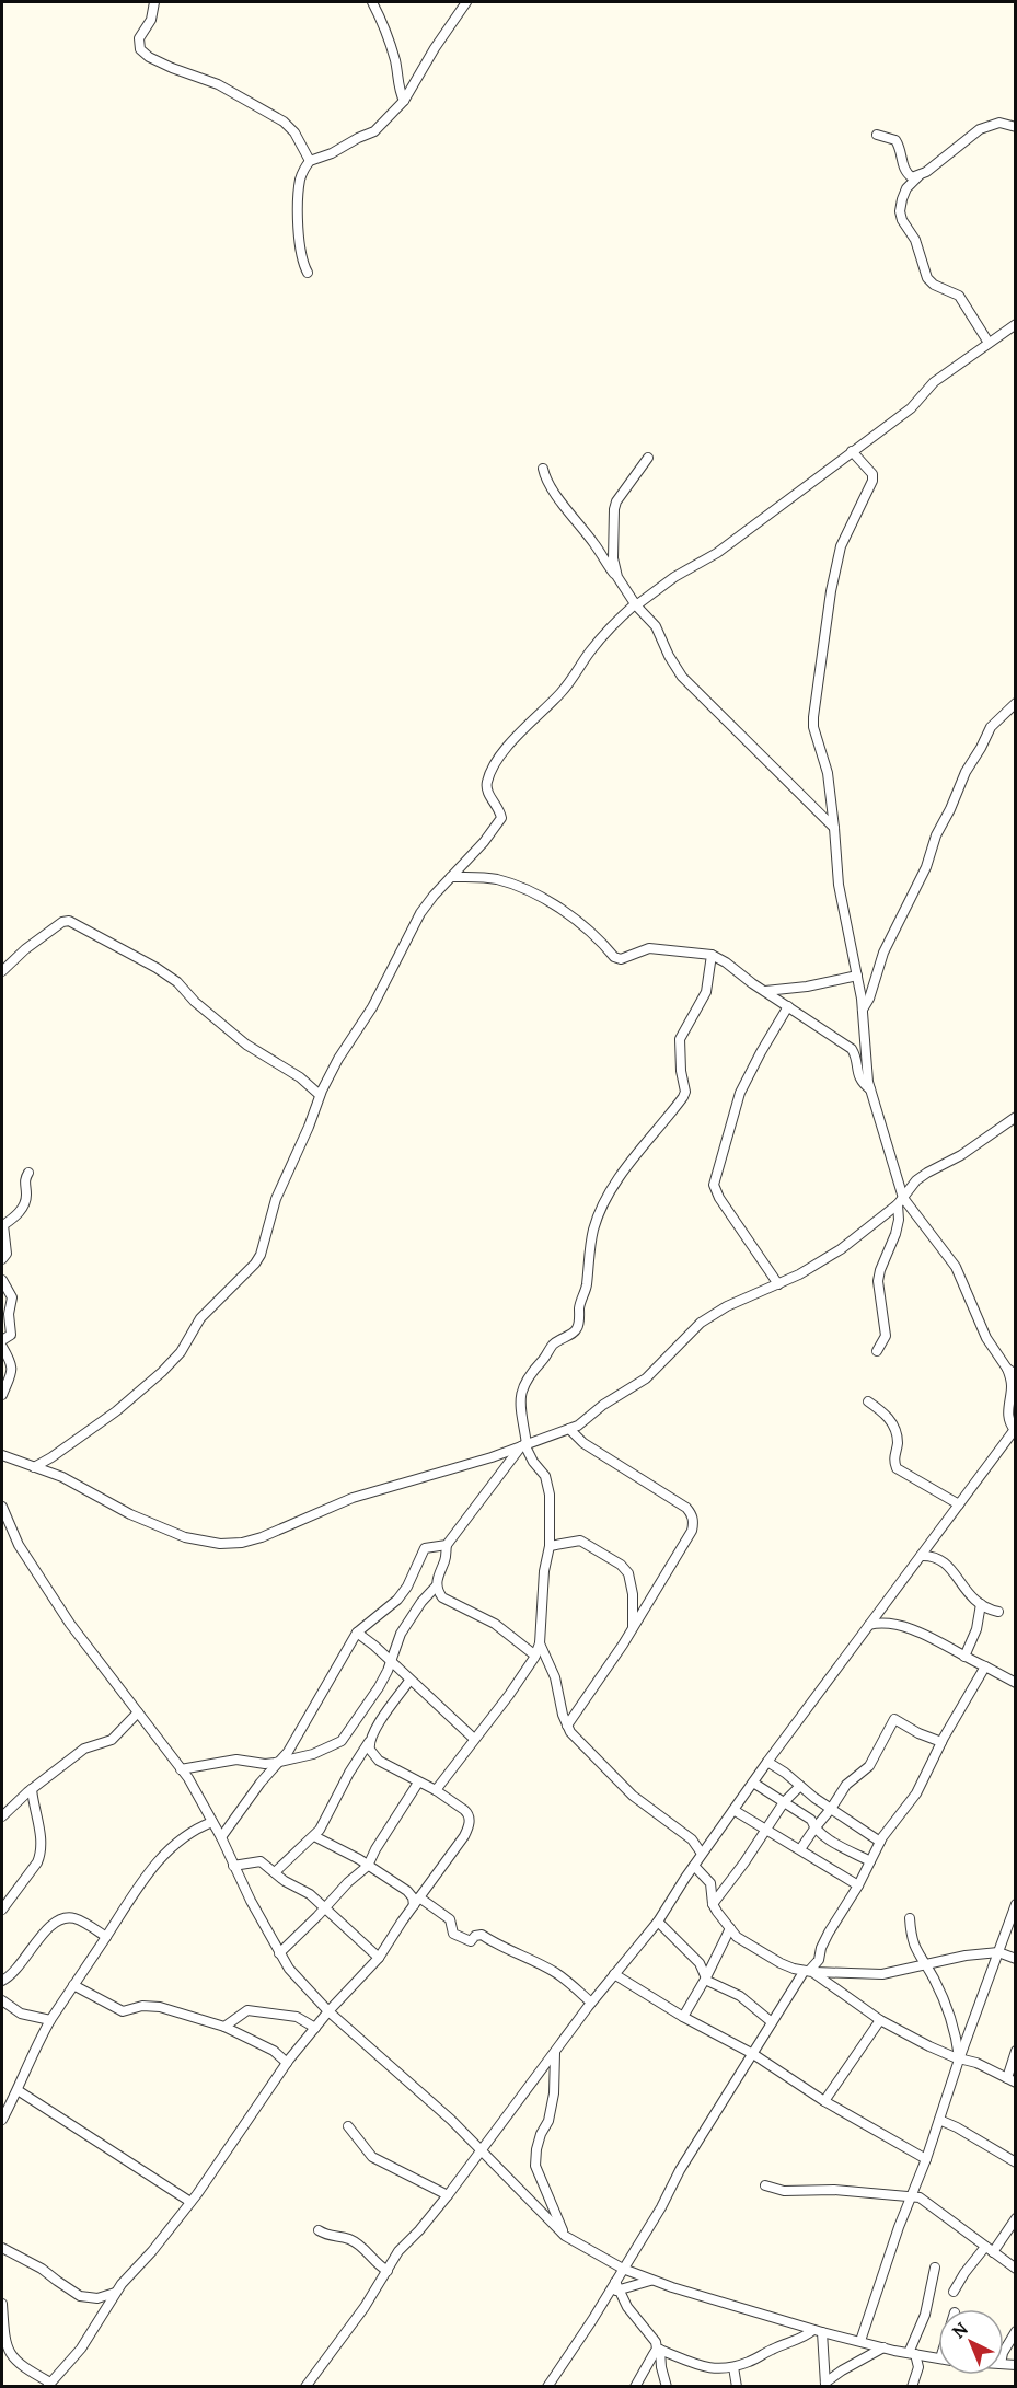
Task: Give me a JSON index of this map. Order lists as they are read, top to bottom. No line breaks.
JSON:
{"north":"top left"}
